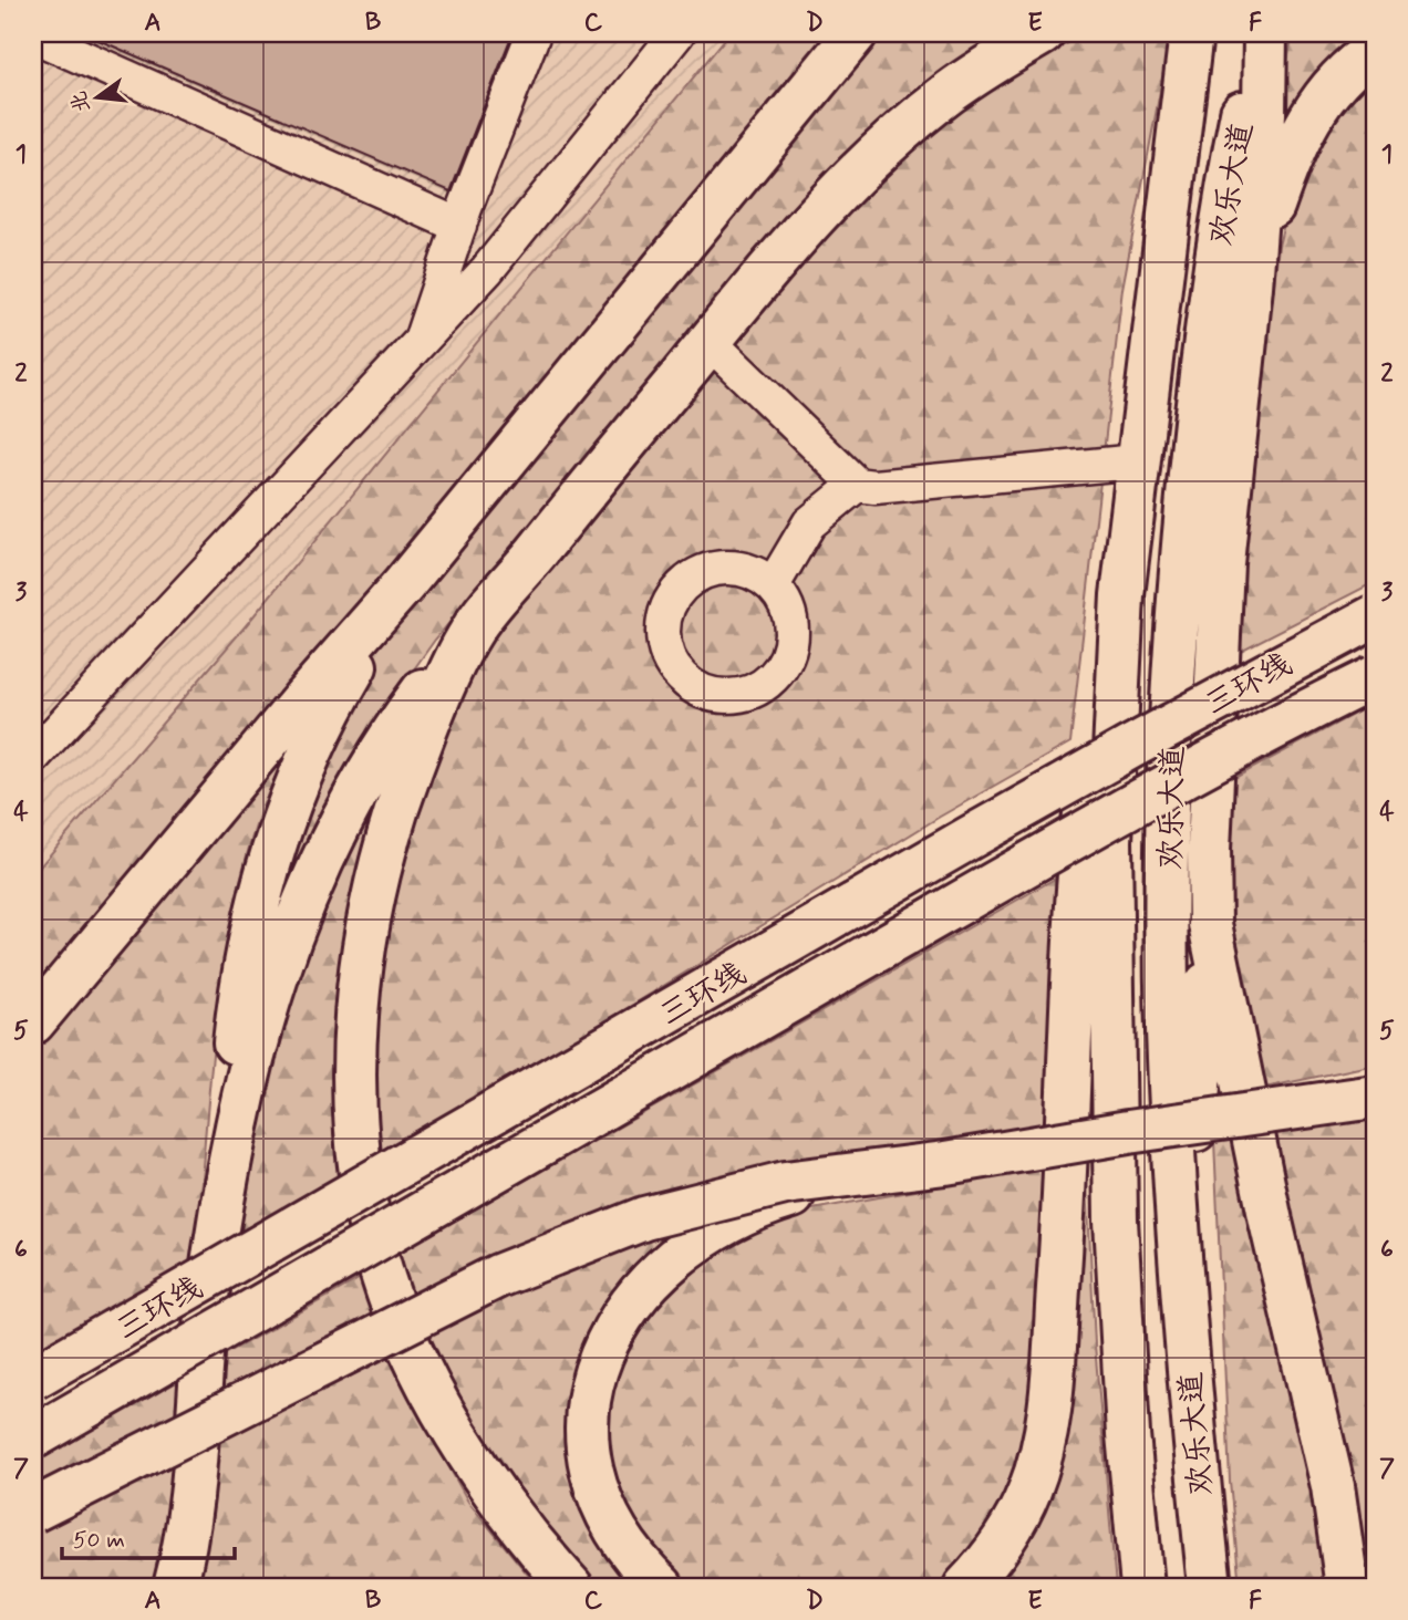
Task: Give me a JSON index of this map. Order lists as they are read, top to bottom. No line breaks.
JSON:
{"streets":{"highway":["欢乐大道","三环线"]},"scale_bar":"50 m","north":"left","grid":{"columns":["A","B","C","D","E","F"],"rows":["1","2","3","4","5","6","7"]}}
